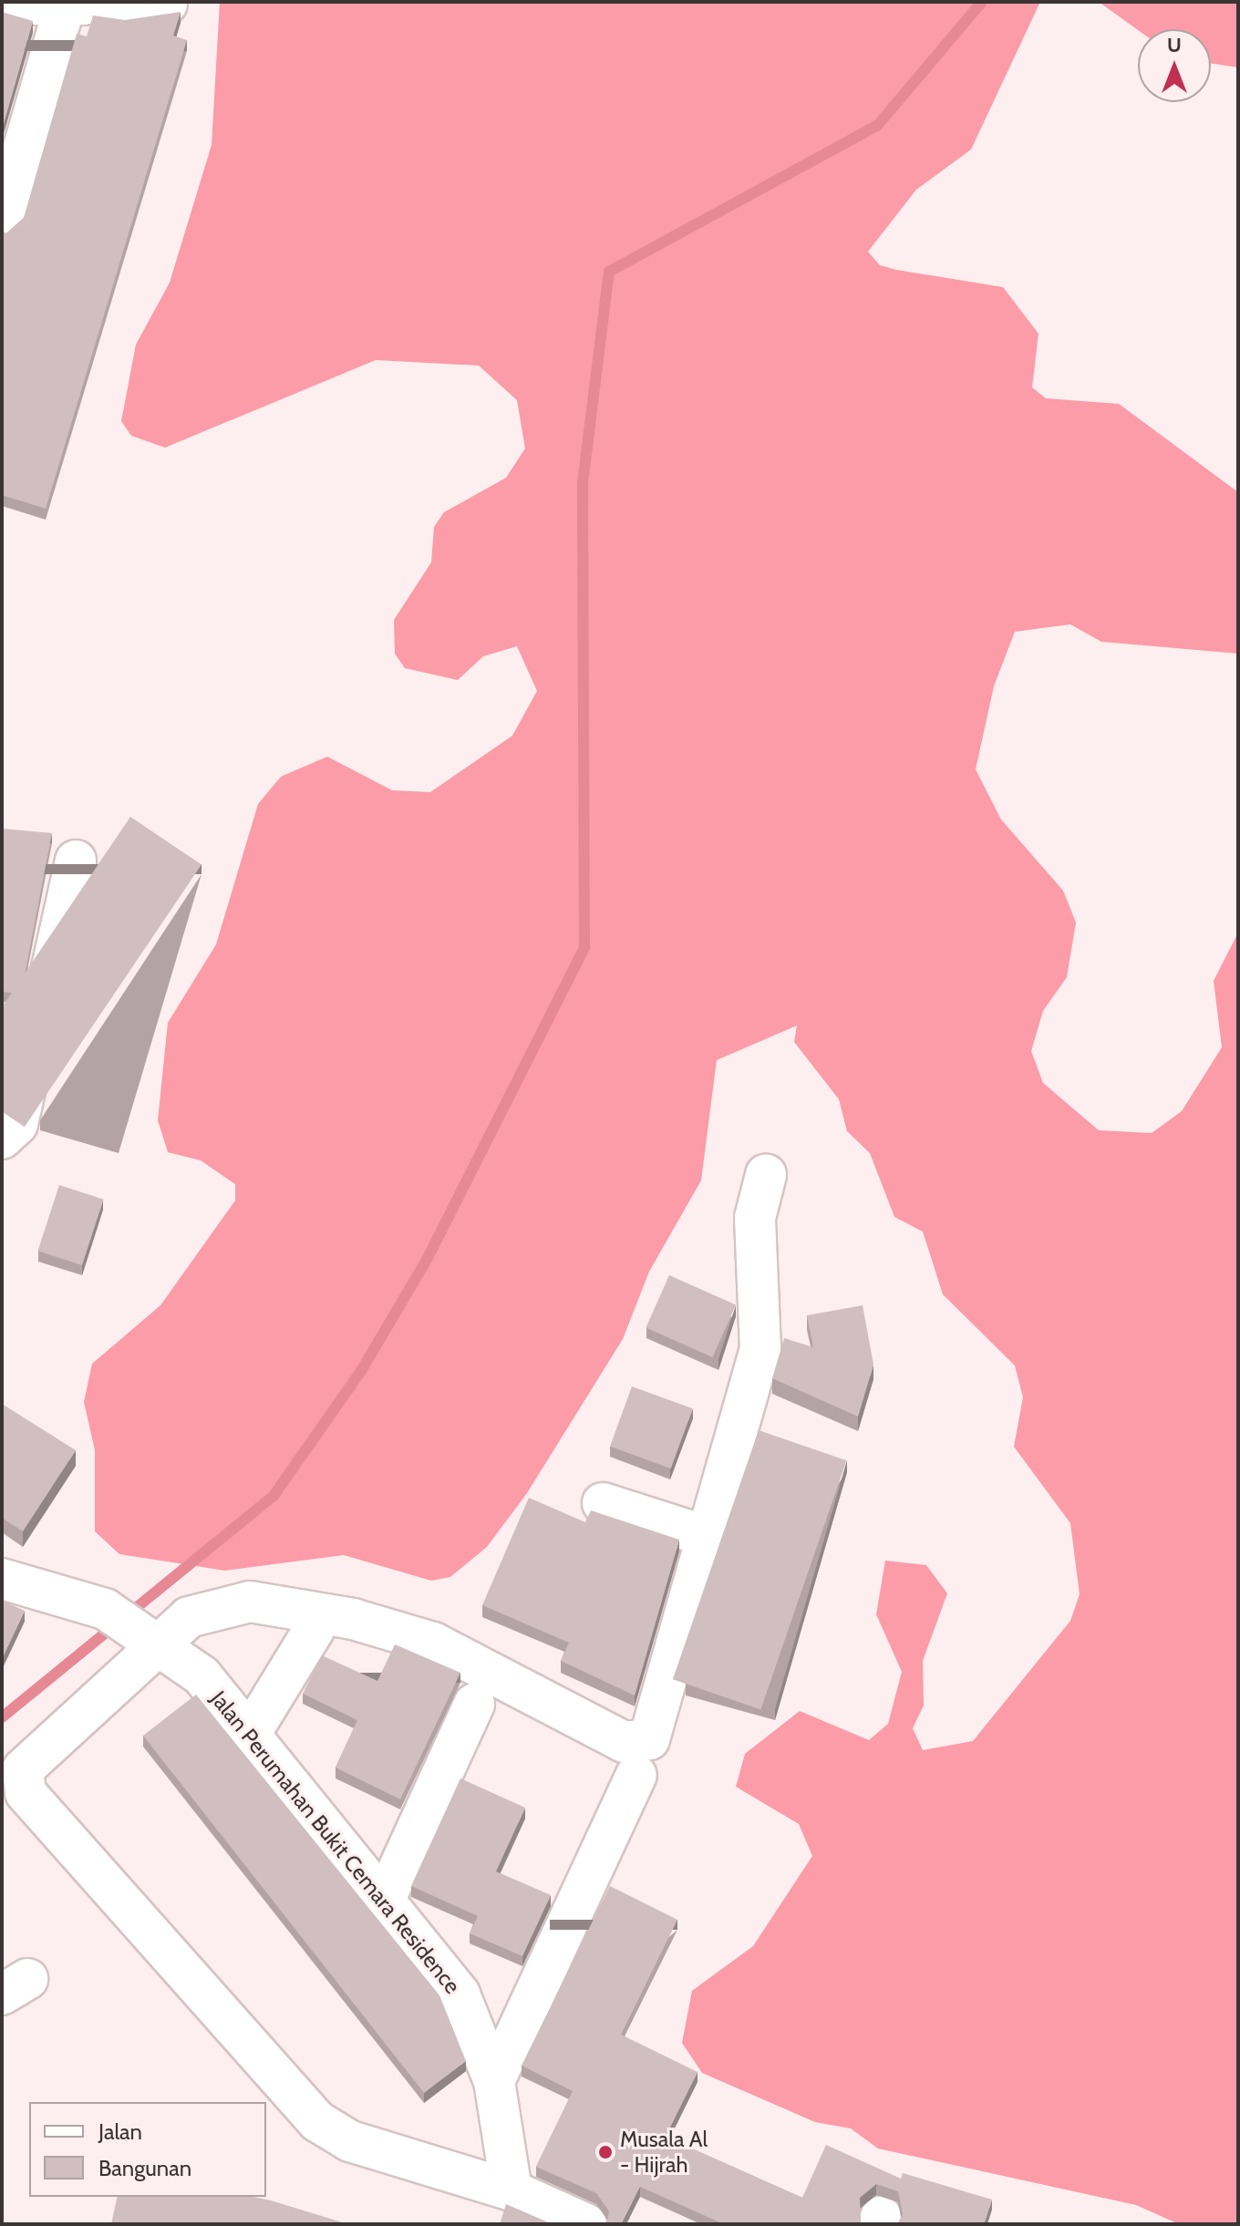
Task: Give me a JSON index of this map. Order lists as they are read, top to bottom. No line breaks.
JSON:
{"streets":{"street":["Jalan Perumahan Bukit Cemara Residence"]},"places":["Musala Al - Hijrah"],"legend":["Jalan","Bangunan"],"north":"top"}
